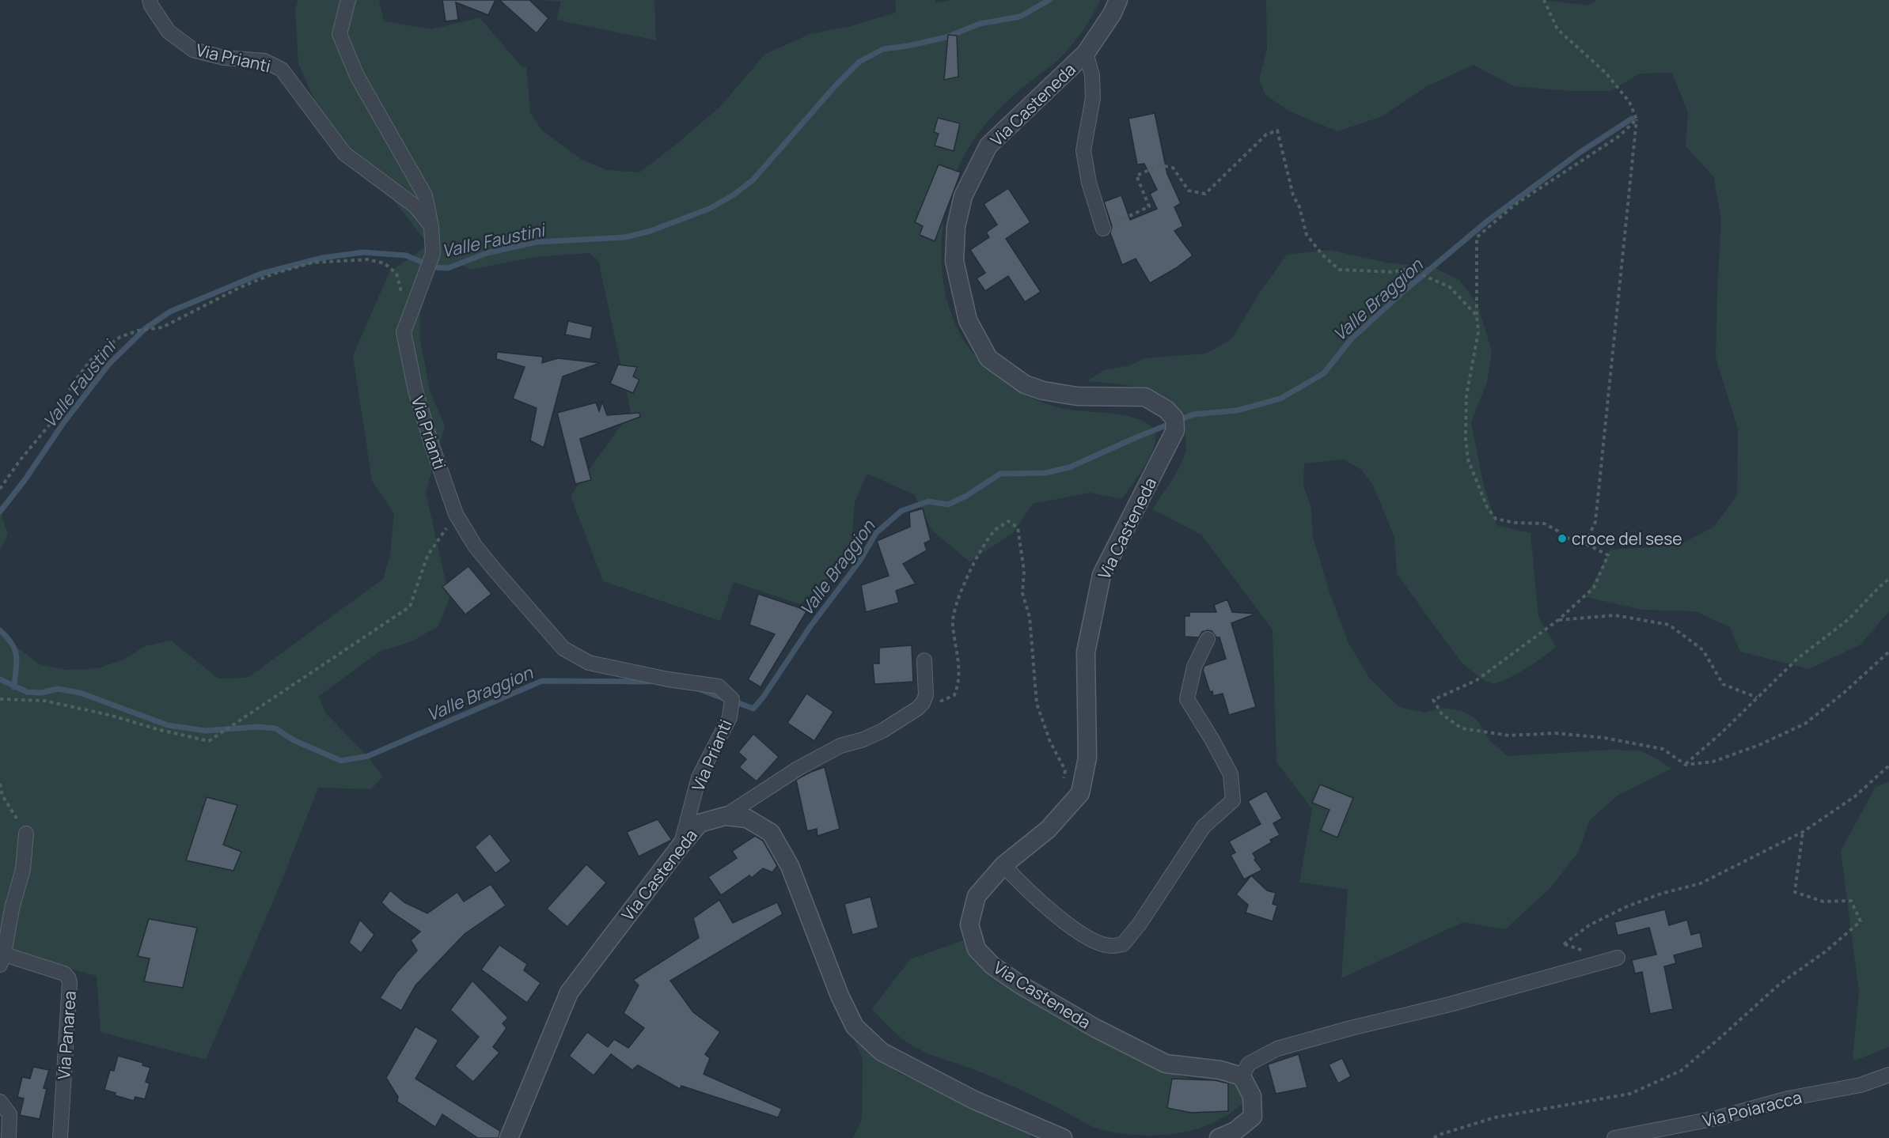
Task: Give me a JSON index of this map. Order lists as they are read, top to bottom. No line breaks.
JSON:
{"streets":{"street":["Via Prianti","Via Casteneda","Via Panarea","Via Poiaracca"]},"crossings":[["Via Prianti","Via Casteneda"]],"water":["Valle Faustini","Valle Braggion"],"places":["croce del sese"]}
